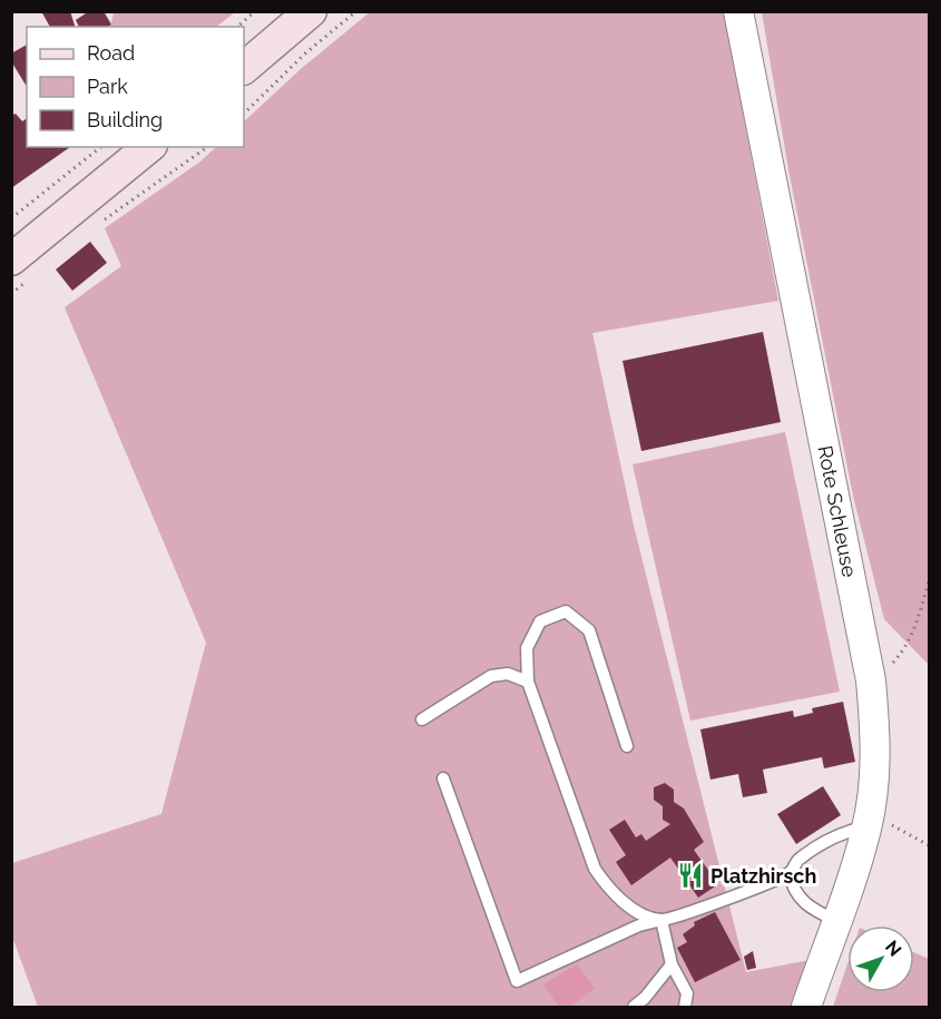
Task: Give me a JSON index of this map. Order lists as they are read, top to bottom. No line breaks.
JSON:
{"streets":{"street":["Rote Schleuse"]},"places":{"restaurant":["Platzhirsch"]},"legend":["Road","Park","Building"],"north":"top right"}
